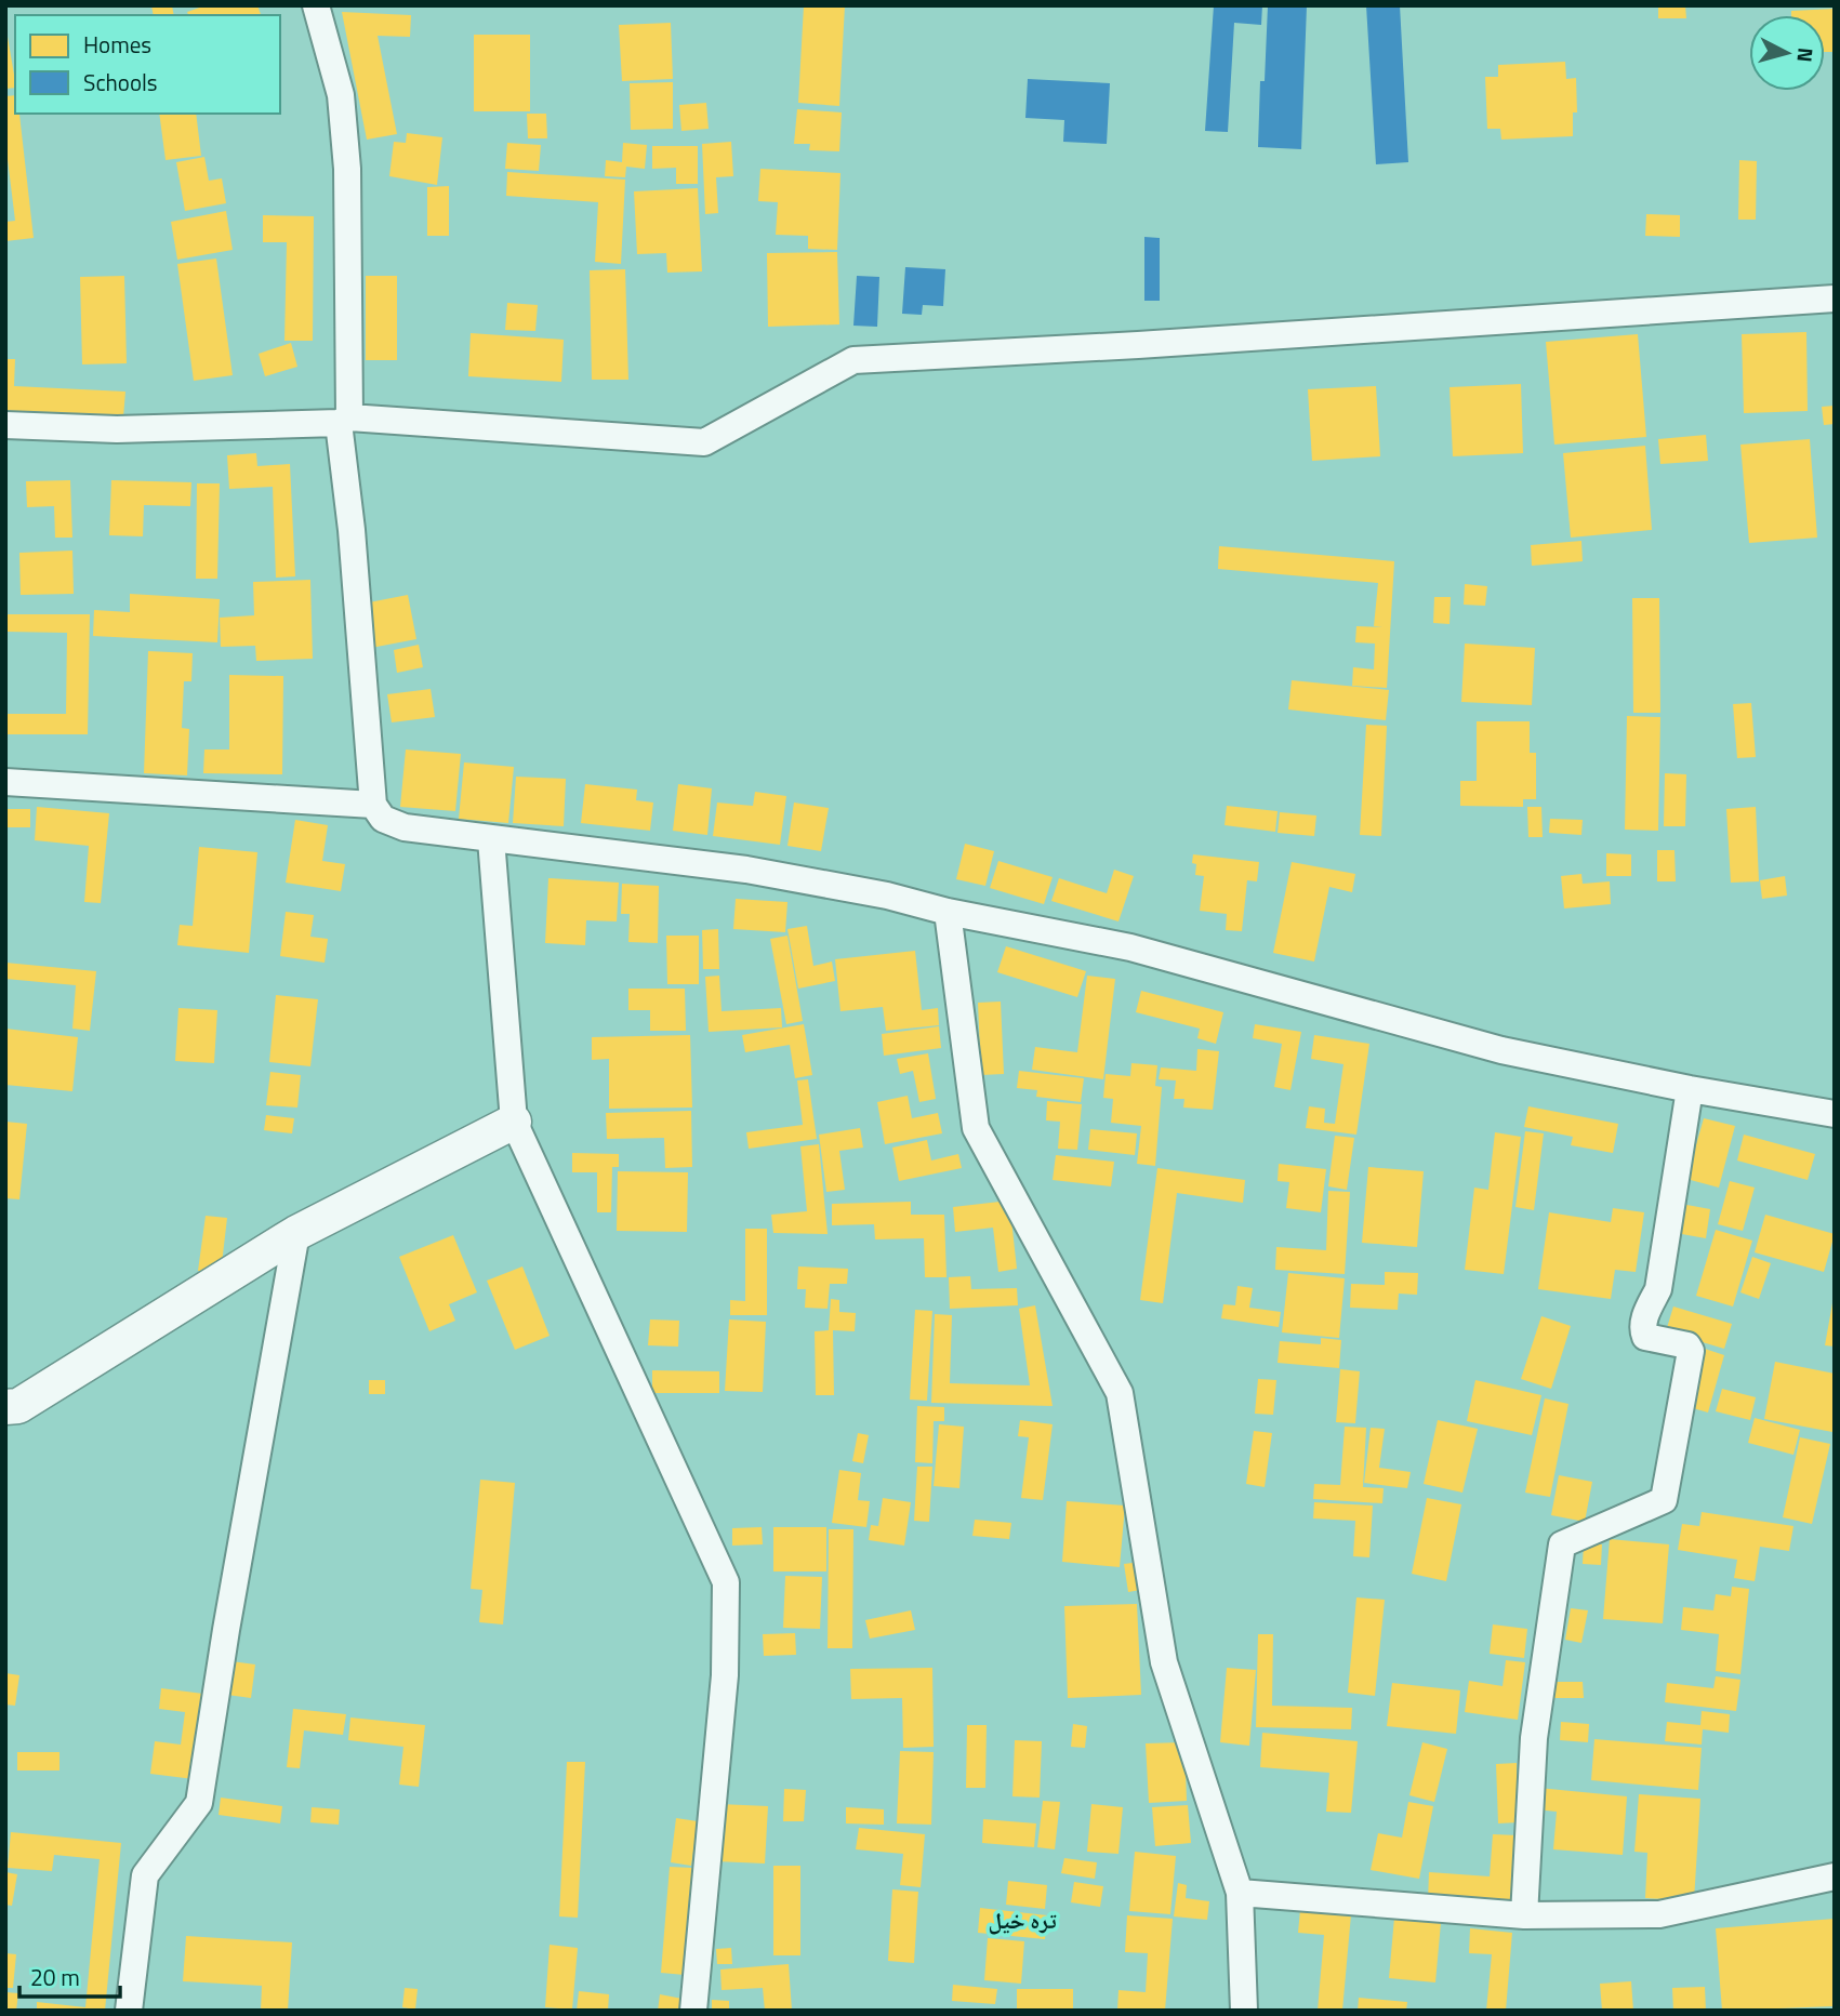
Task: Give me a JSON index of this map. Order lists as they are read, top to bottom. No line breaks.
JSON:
{"districts":["تره خیل"],"legend":["Homes","Schools"],"scale_bar":"20 m","north":"right"}
